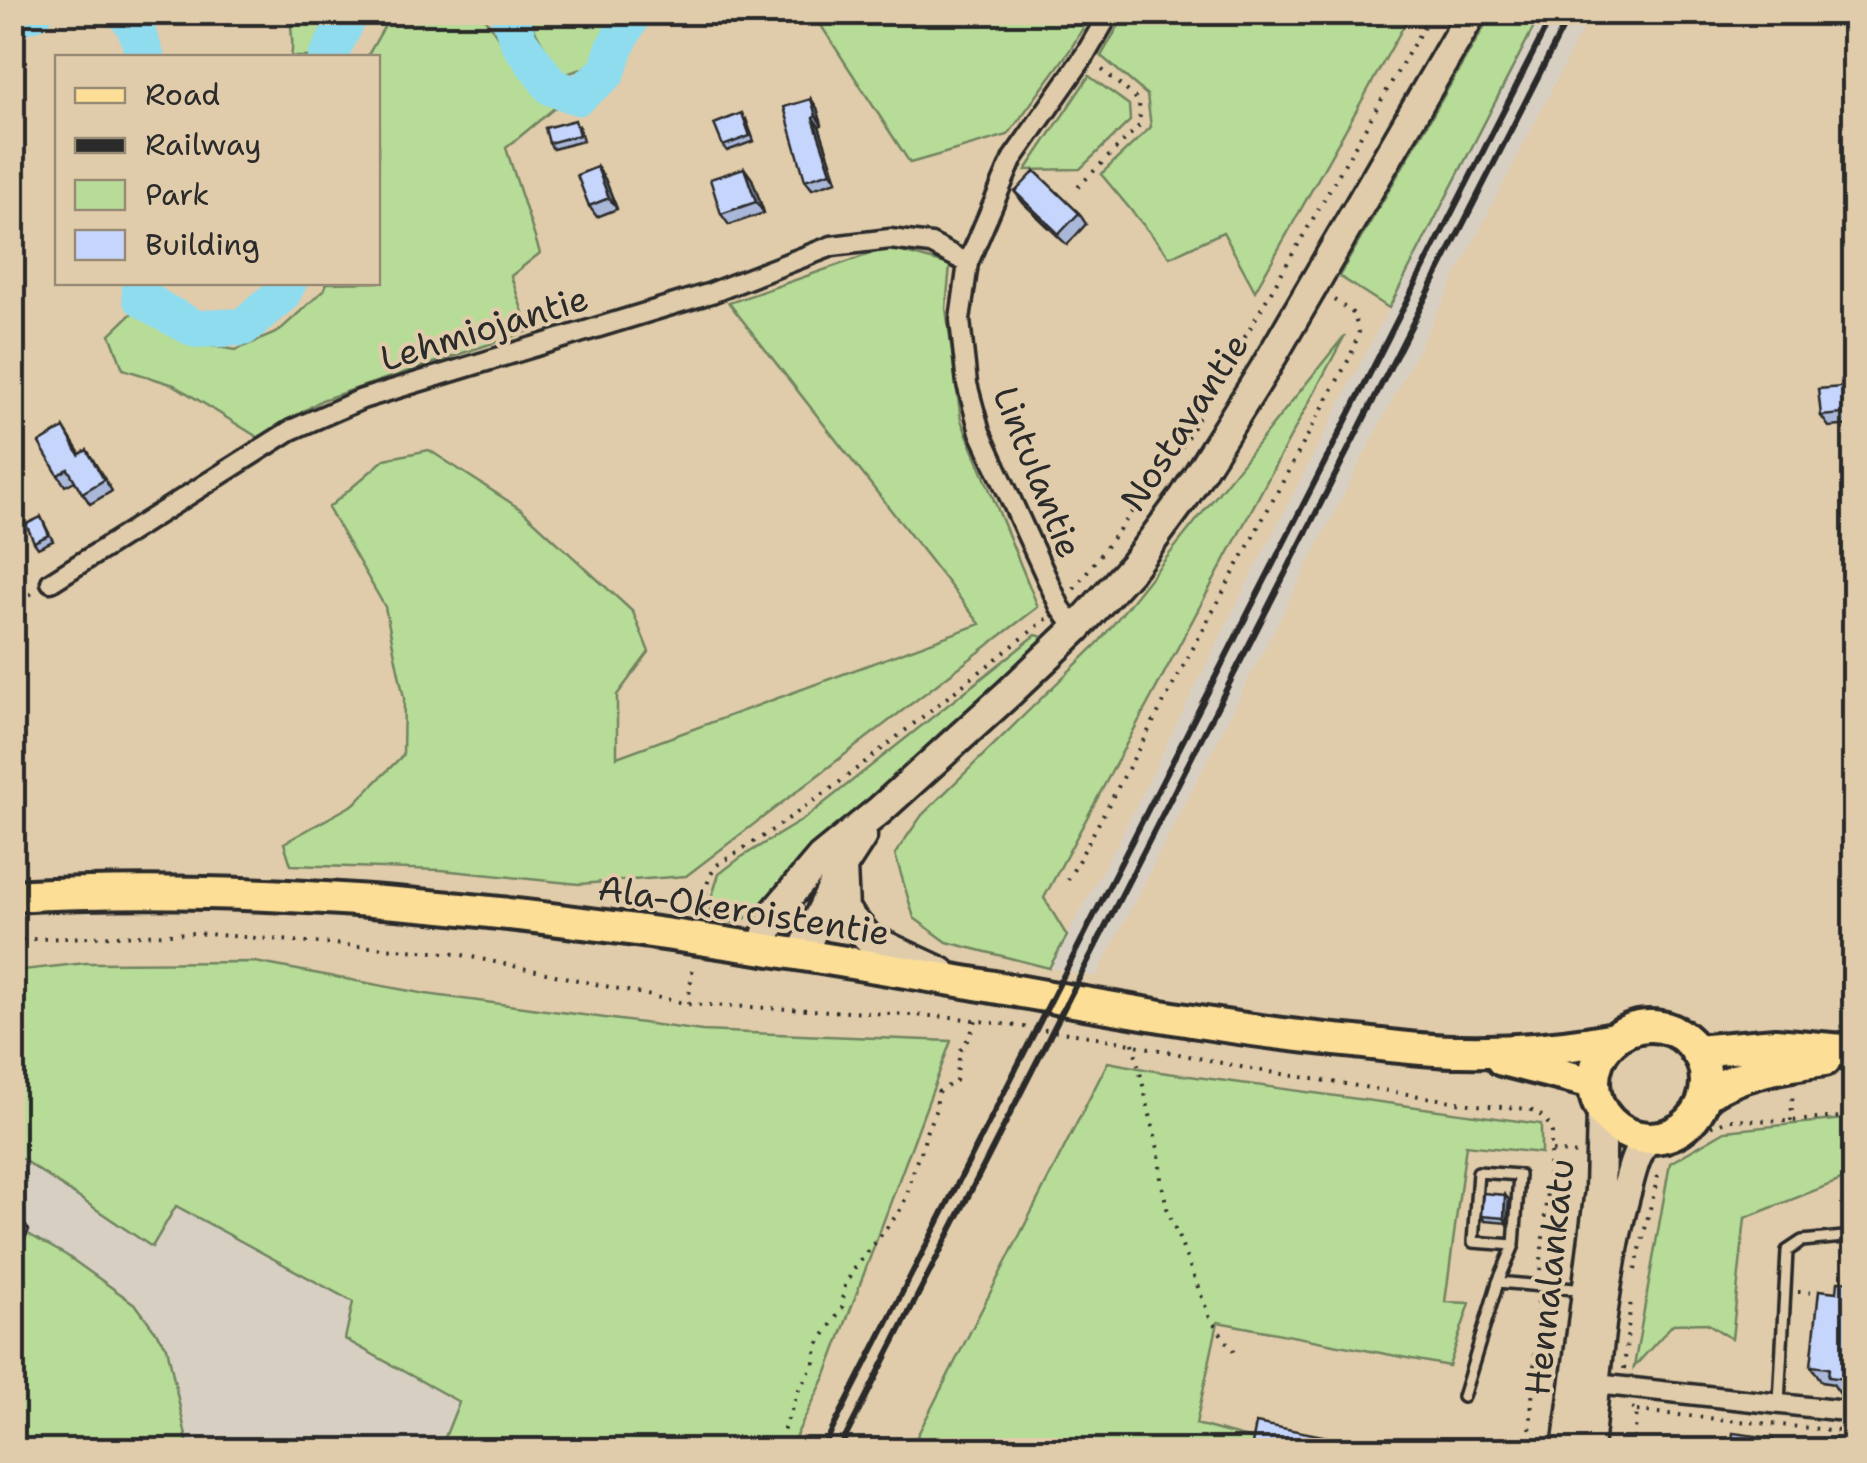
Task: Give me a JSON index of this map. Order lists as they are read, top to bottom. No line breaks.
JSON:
{"streets":{"main road":["Ala-Okeroistentie"],"street":["Lehmiojantie","Nostavantie","Lintulantie","Hennalankatu"]},"crossings":[["Lehmiojantie","Lintulantie"],["Nostavantie","Lintulantie"],["Nostavantie","Ala-Okeroistentie"],["Ala-Okeroistentie","Hennalankatu"]],"legend":["Road","Railway","Park","Building"]}
